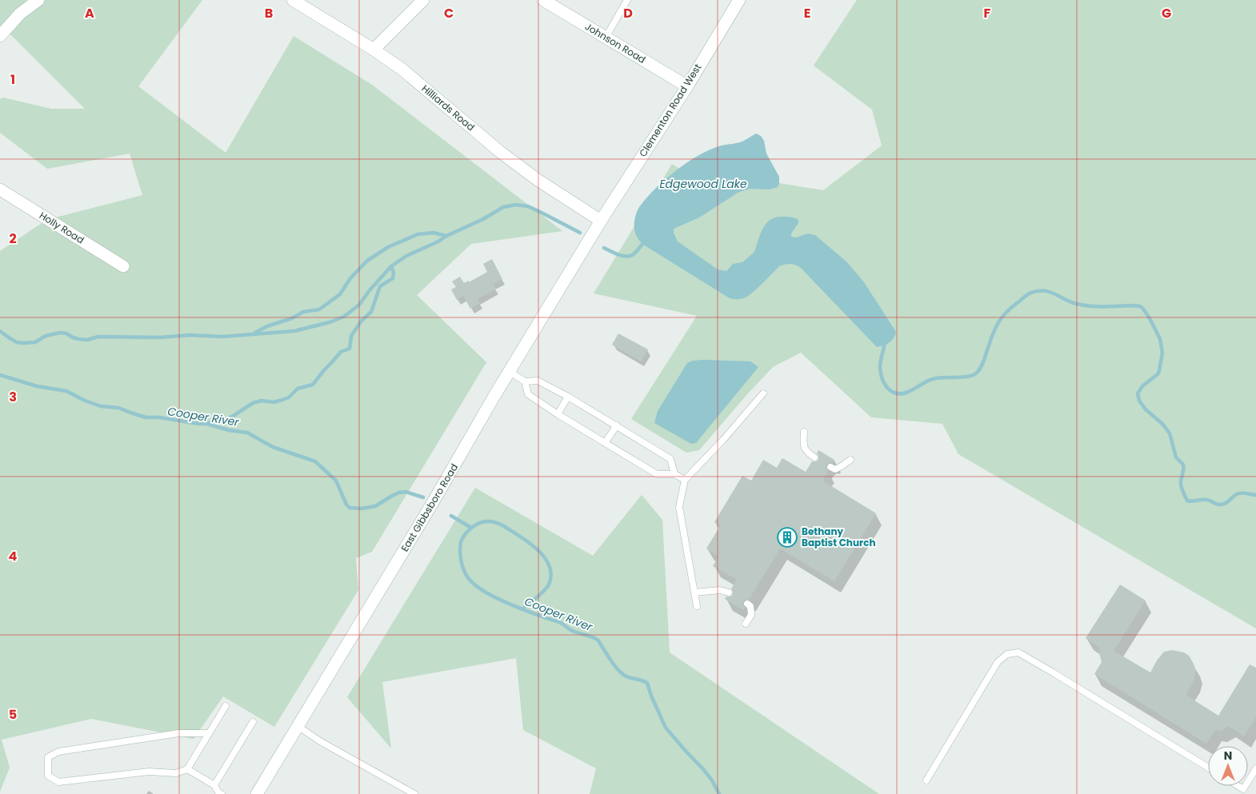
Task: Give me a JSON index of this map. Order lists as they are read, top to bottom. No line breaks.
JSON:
{"streets":{"main road":["Johnson Road","Hilliards Road","Clementon Road West","Holly Road","East Gibbsboro Road"]},"crossings":[["Johnson Road","Clementon Road West"],["Hilliards Road","Clementon Road West"],["Hilliards Road","East Gibbsboro Road"],["Clementon Road West","East Gibbsboro Road"]],"water":["Edgewood Lake","Cooper River"],"places":{"building":["Bethany Baptist Church"]},"north":"top","grid":{"columns":["A","B","C","D","E","F","G"],"rows":["1","2","3","4","5"]}}
